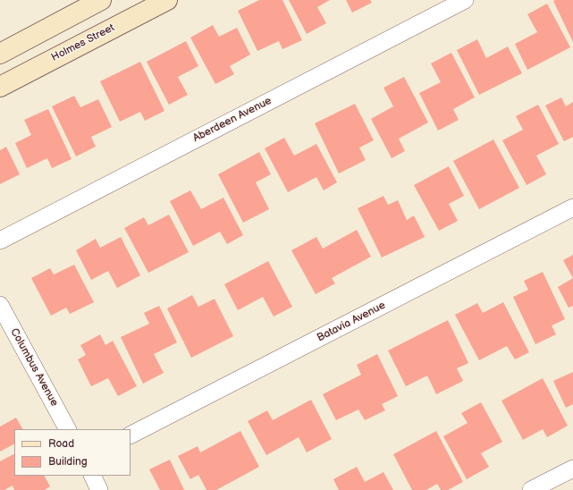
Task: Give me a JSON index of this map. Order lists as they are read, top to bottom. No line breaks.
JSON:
{"streets":{"main road":["Holmes Street"],"street":["Aberdeen Avenue","Batavia Avenue","Columbus Avenue"]},"legend":["Road","Building"]}
